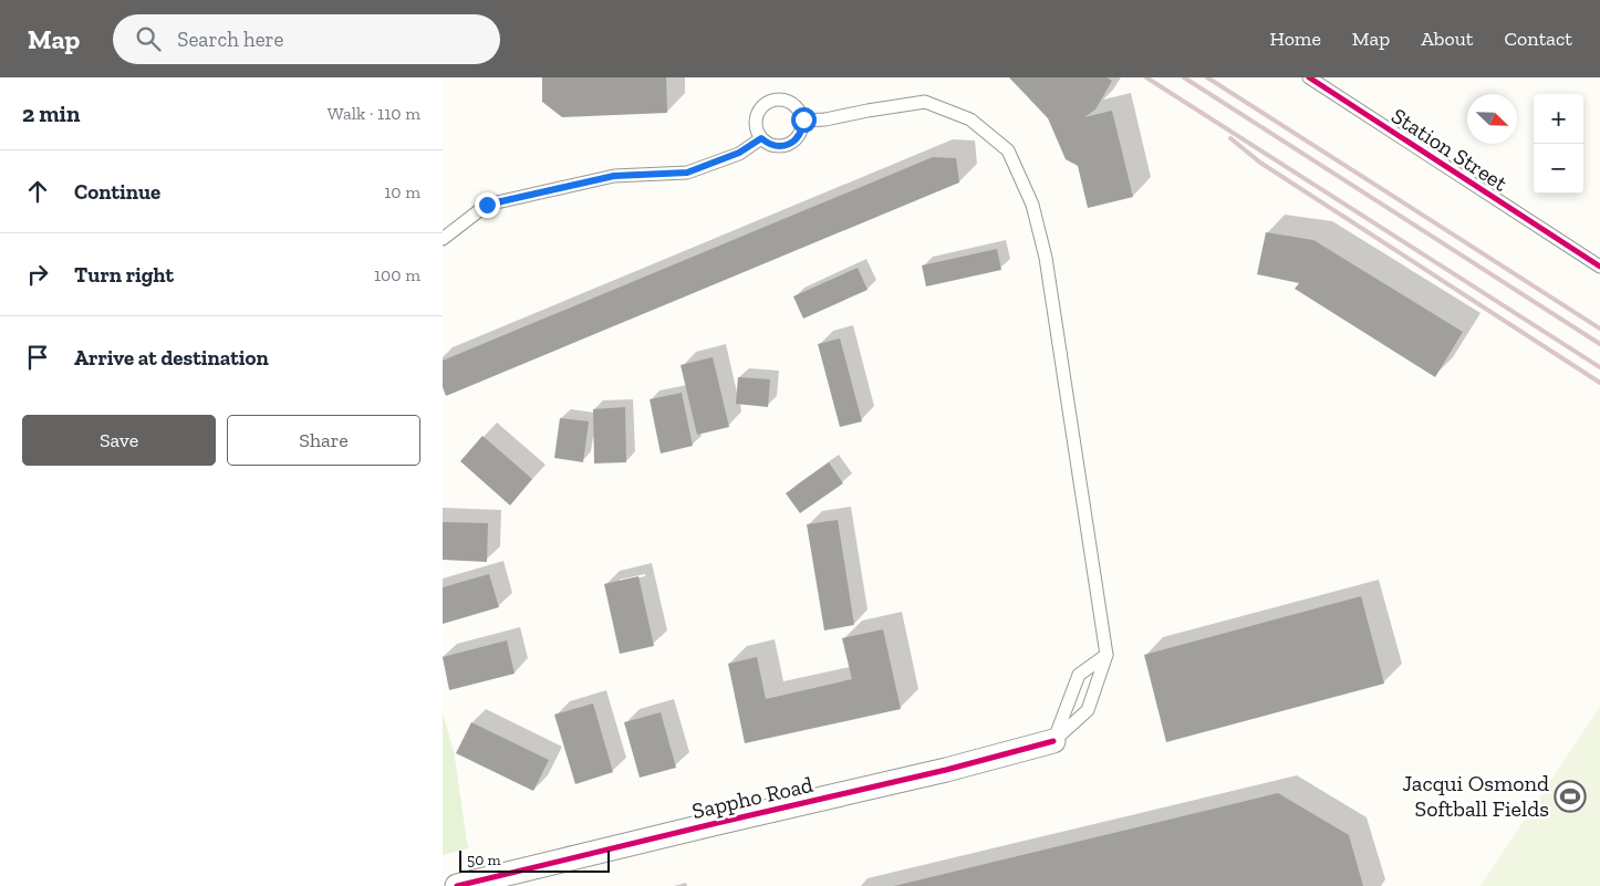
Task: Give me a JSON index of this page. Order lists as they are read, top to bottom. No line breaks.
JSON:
{"streets":{"street":["Sappho Road"],"lane":["Station Street"]},"places":{"sports":["Jacqui Osmond Softball Fields"]},"scale_bar":"50 m","north":"bottom right","page":{"header":"Map","search":"Search here","nav":["Home","Map","About","Contact"],"heading":["2 min","Walk · 110 m"],"map_buttons":["+","−"],"list":[["Continue","10 m"],["Turn right","100 m"],"Arrive at destination"],"buttons":["Save","Share"],"scale":"50 m"}}
